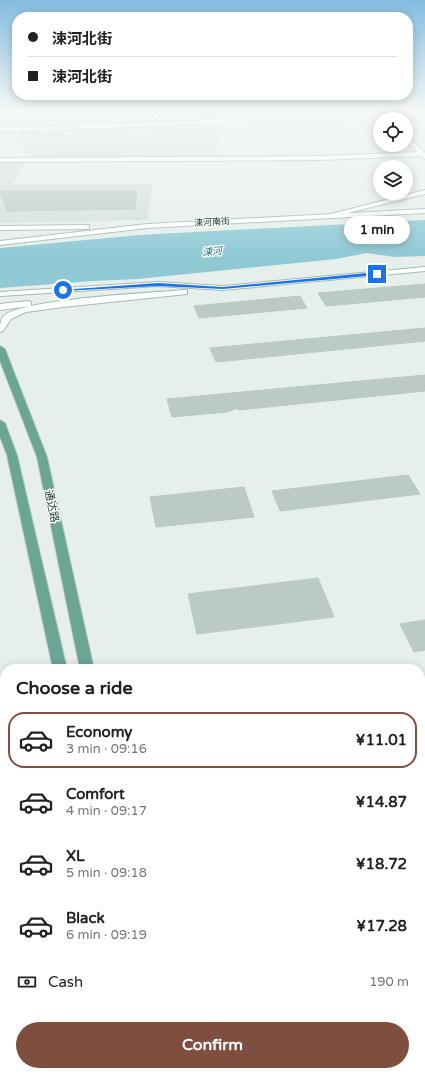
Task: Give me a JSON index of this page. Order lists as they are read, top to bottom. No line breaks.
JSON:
{"streets":{"main road":["涑河南街","通达路"]},"water":["涑河"],"page":{"banner":["涑河北街","涑河北街"],"bubble":"1 min","heading":"Choose a ride","list":[{"name":"Economy","note":"3 min · 09:16","value":"¥11.01"},{"name":"Comfort","note":"4 min · 09:17","value":"¥14.87"},{"name":"XL","note":"5 min · 09:18","value":"¥18.72"},{"name":"Black","note":"6 min · 09:19","value":"¥17.28"}],"pay":["Cash","190 m"],"buttons":"Confirm"}}
